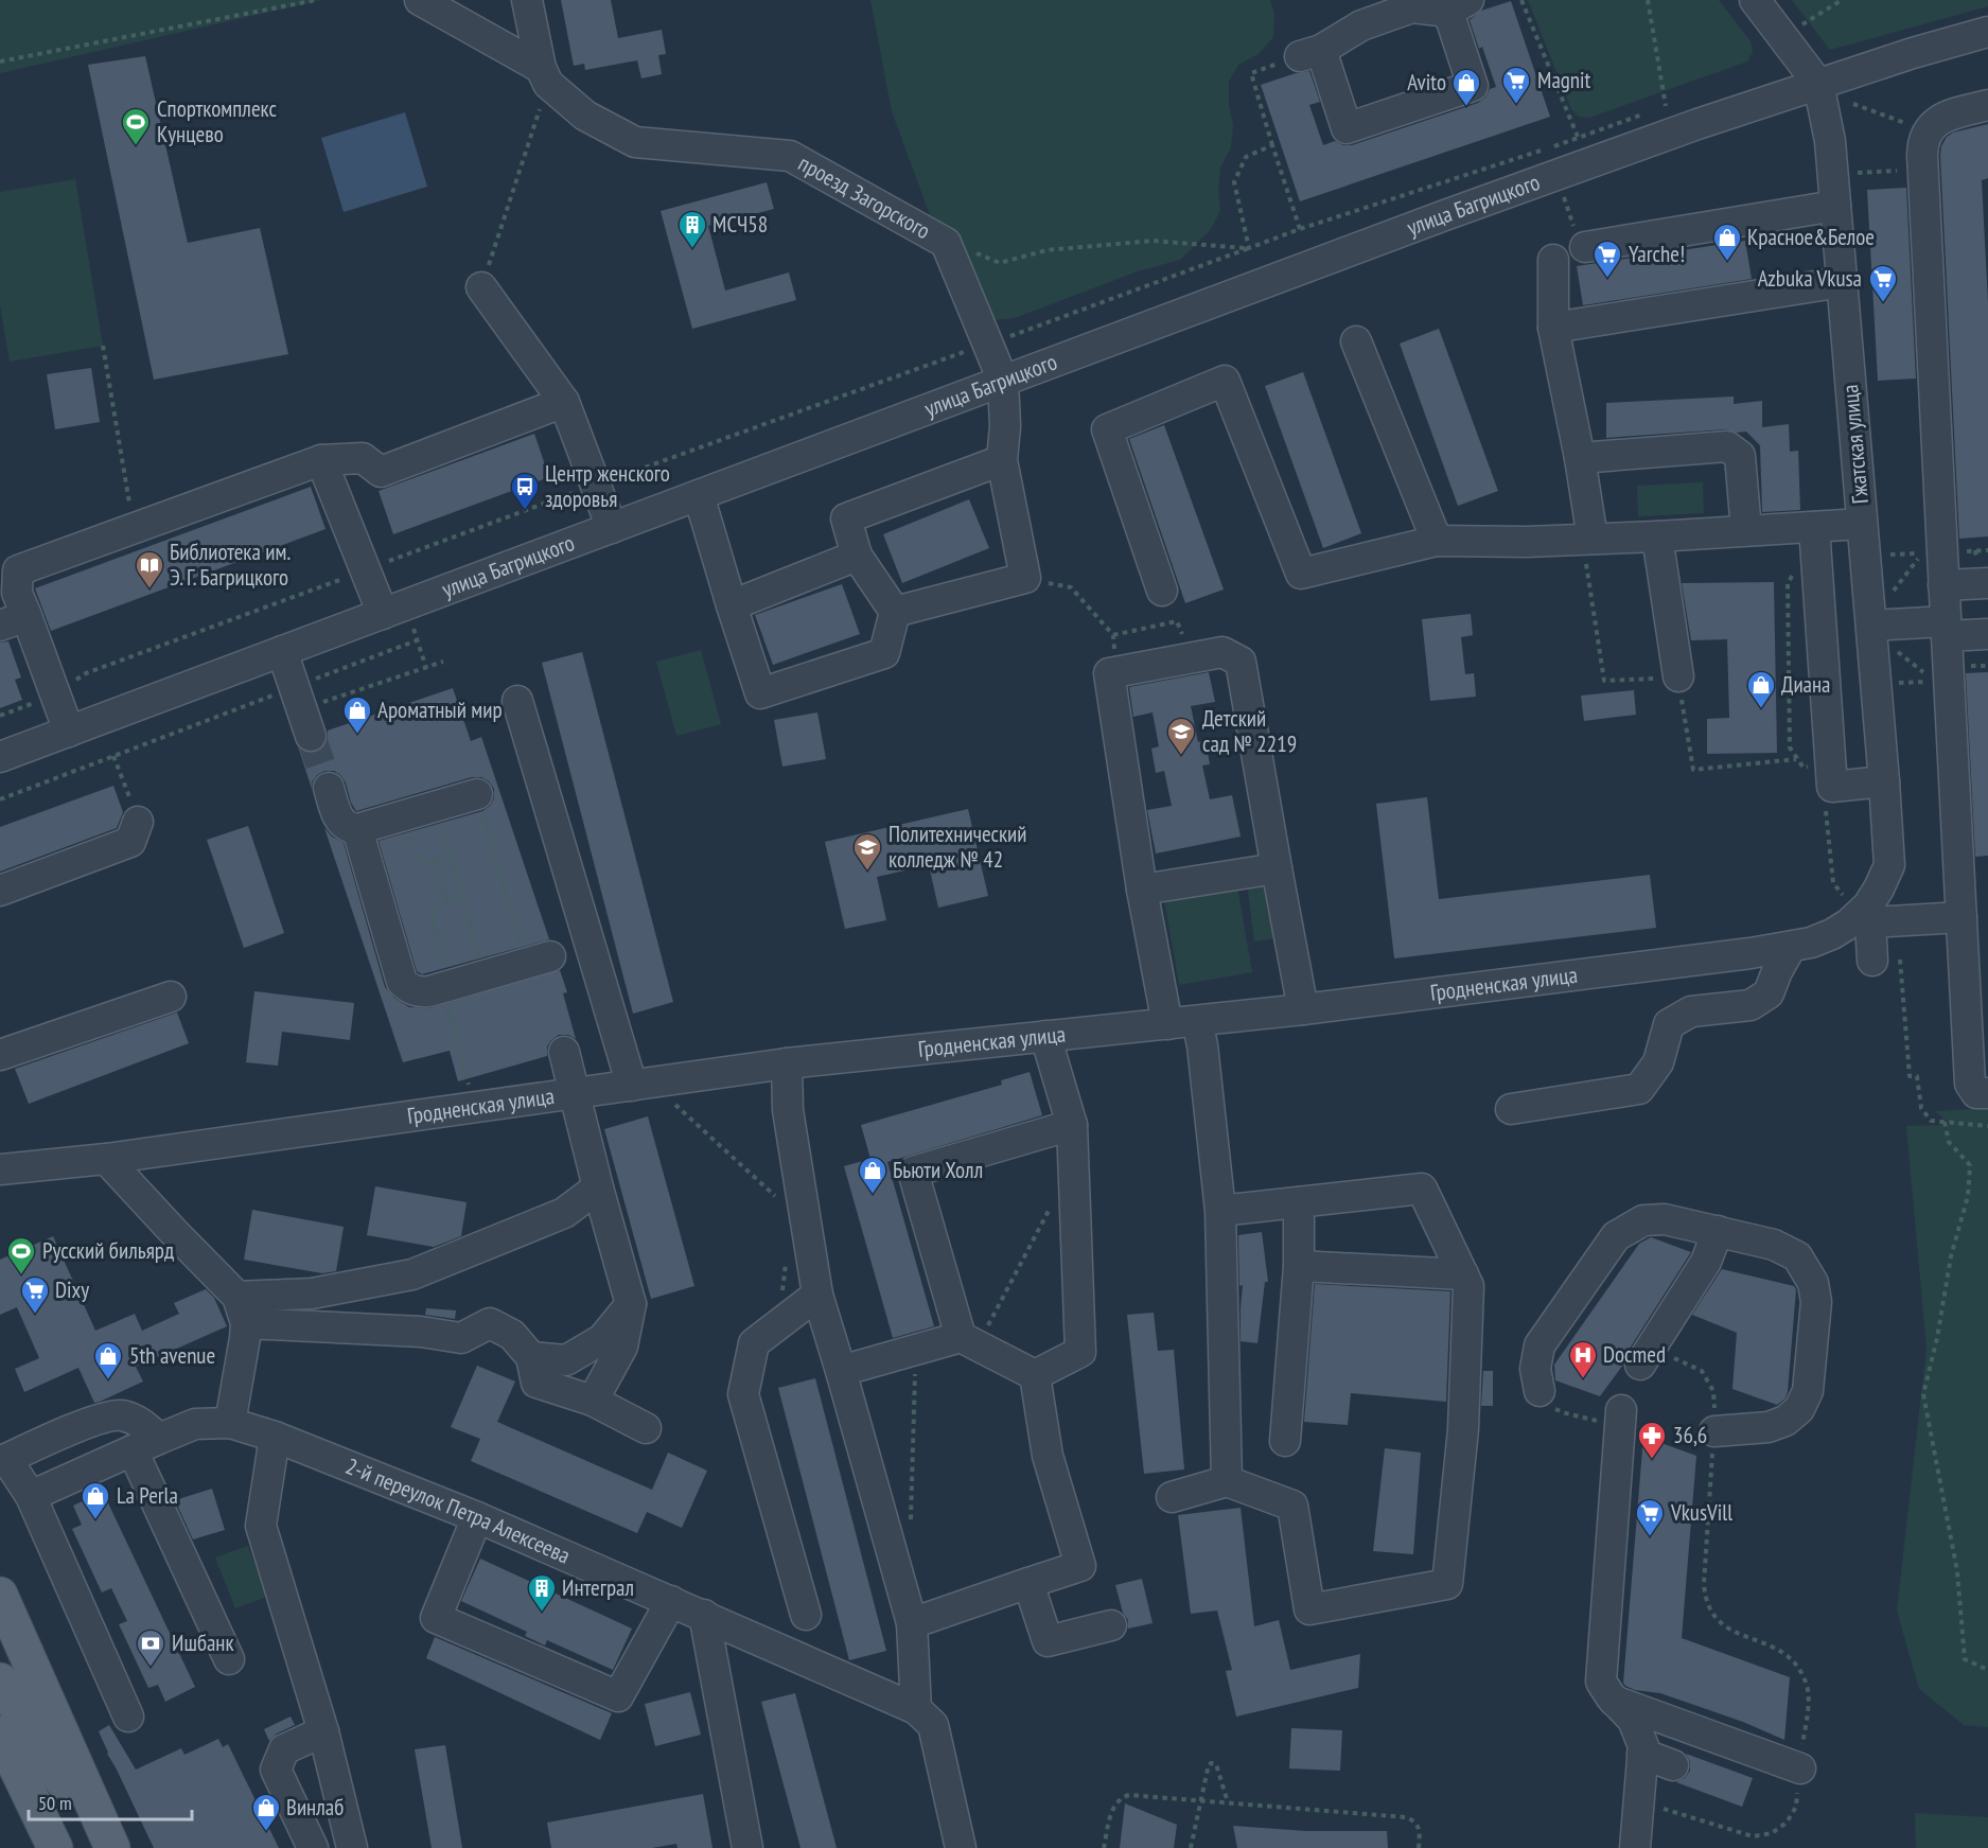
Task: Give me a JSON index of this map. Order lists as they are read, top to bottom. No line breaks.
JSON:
{"streets":{"street":["проезд Загорского","улица Багрицкого","Гжатская улица","Гродненская улица","2-й переулок Петра Алексеева"]},"crossings":[["проезд Загорского","улица Багрицкого"],["улица Багрицкого","Гжатская улица"],["Гжатская улица","Гродненская улица"]],"places":{"supermarket":["Magnit","Yarche!","Azbuka Vkusa","Dixy","VkusVill"],"shop":["Avito","Красное&Белое","Диана","Ароматный мир","Бьюти Холл","5th avenue","La Perla","Винлаб"],"sports":["Спорткомплекс Кунцево","Русский бильярд"],"building":["МСЧ58","Интеграл"],"bus stop":["Центр женского здоровья"],"library":["Библиотека им. Э. Г. Багрицкого"],"school or university":["Детский сад № 2219","Политехнический колледж № 42"],"hospital":["Docmed"],"pharmacy":["36,6"],"bank":["Ишбанк"]},"scale_bar":"50 m"}
